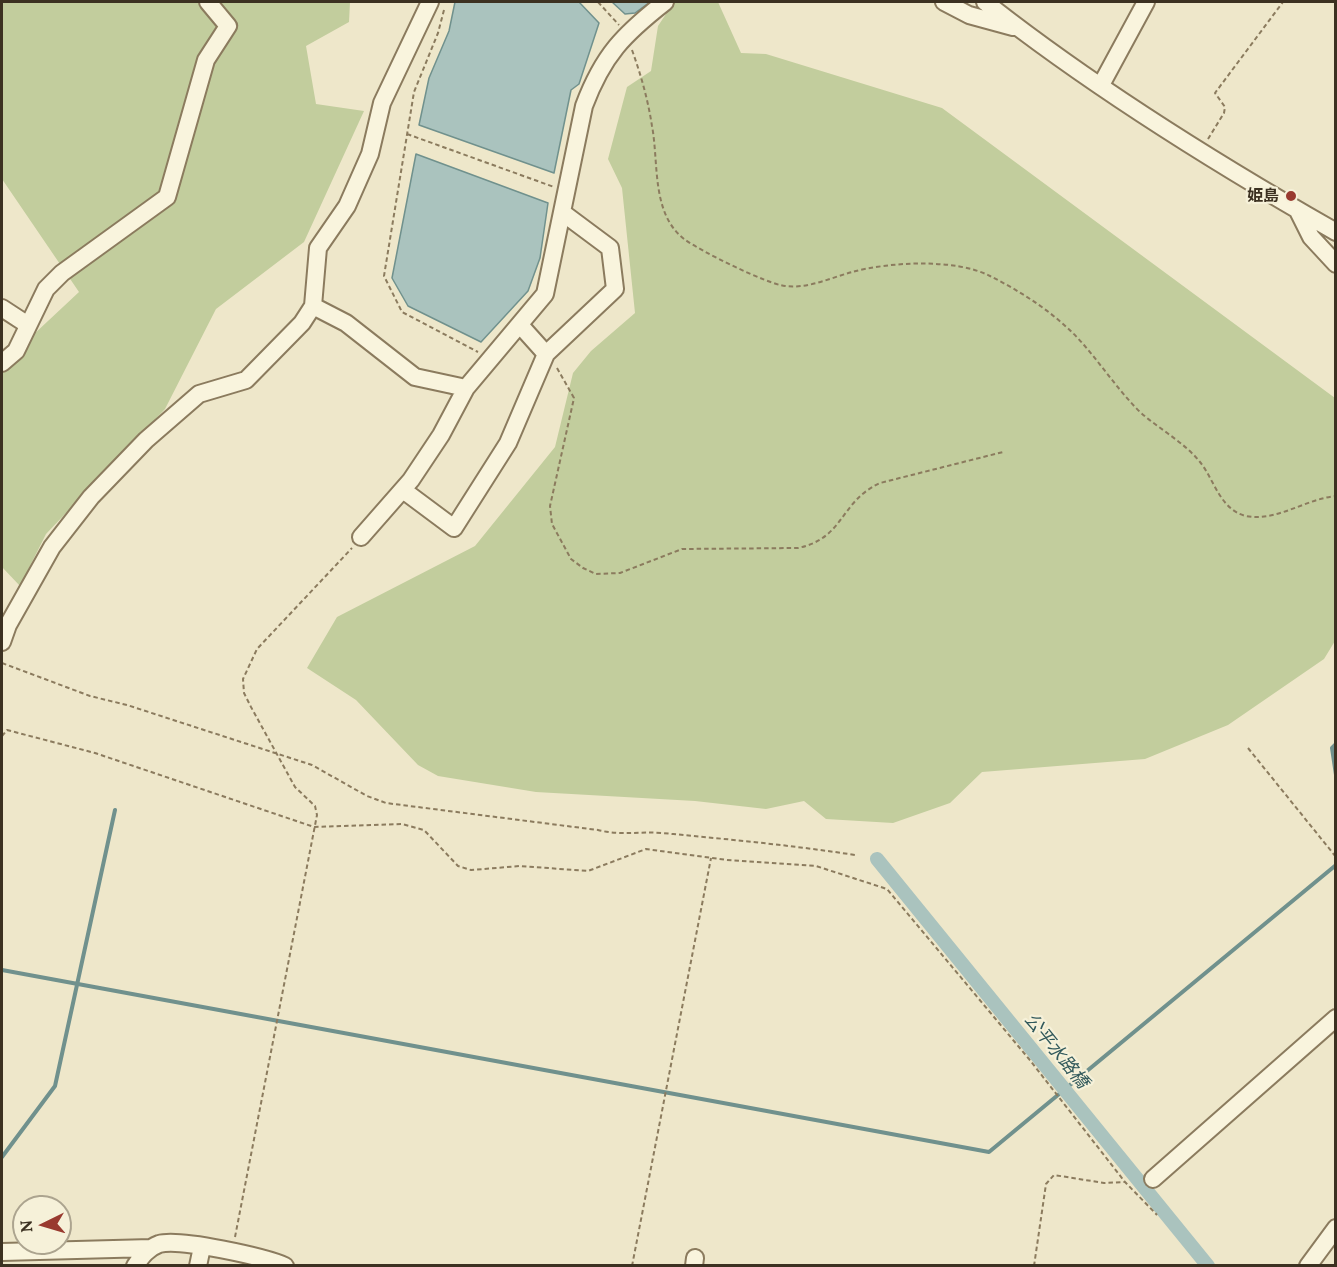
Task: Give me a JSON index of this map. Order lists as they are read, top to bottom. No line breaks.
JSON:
{"water":["公平水路橋"],"places":["姫島"],"north":"left"}
